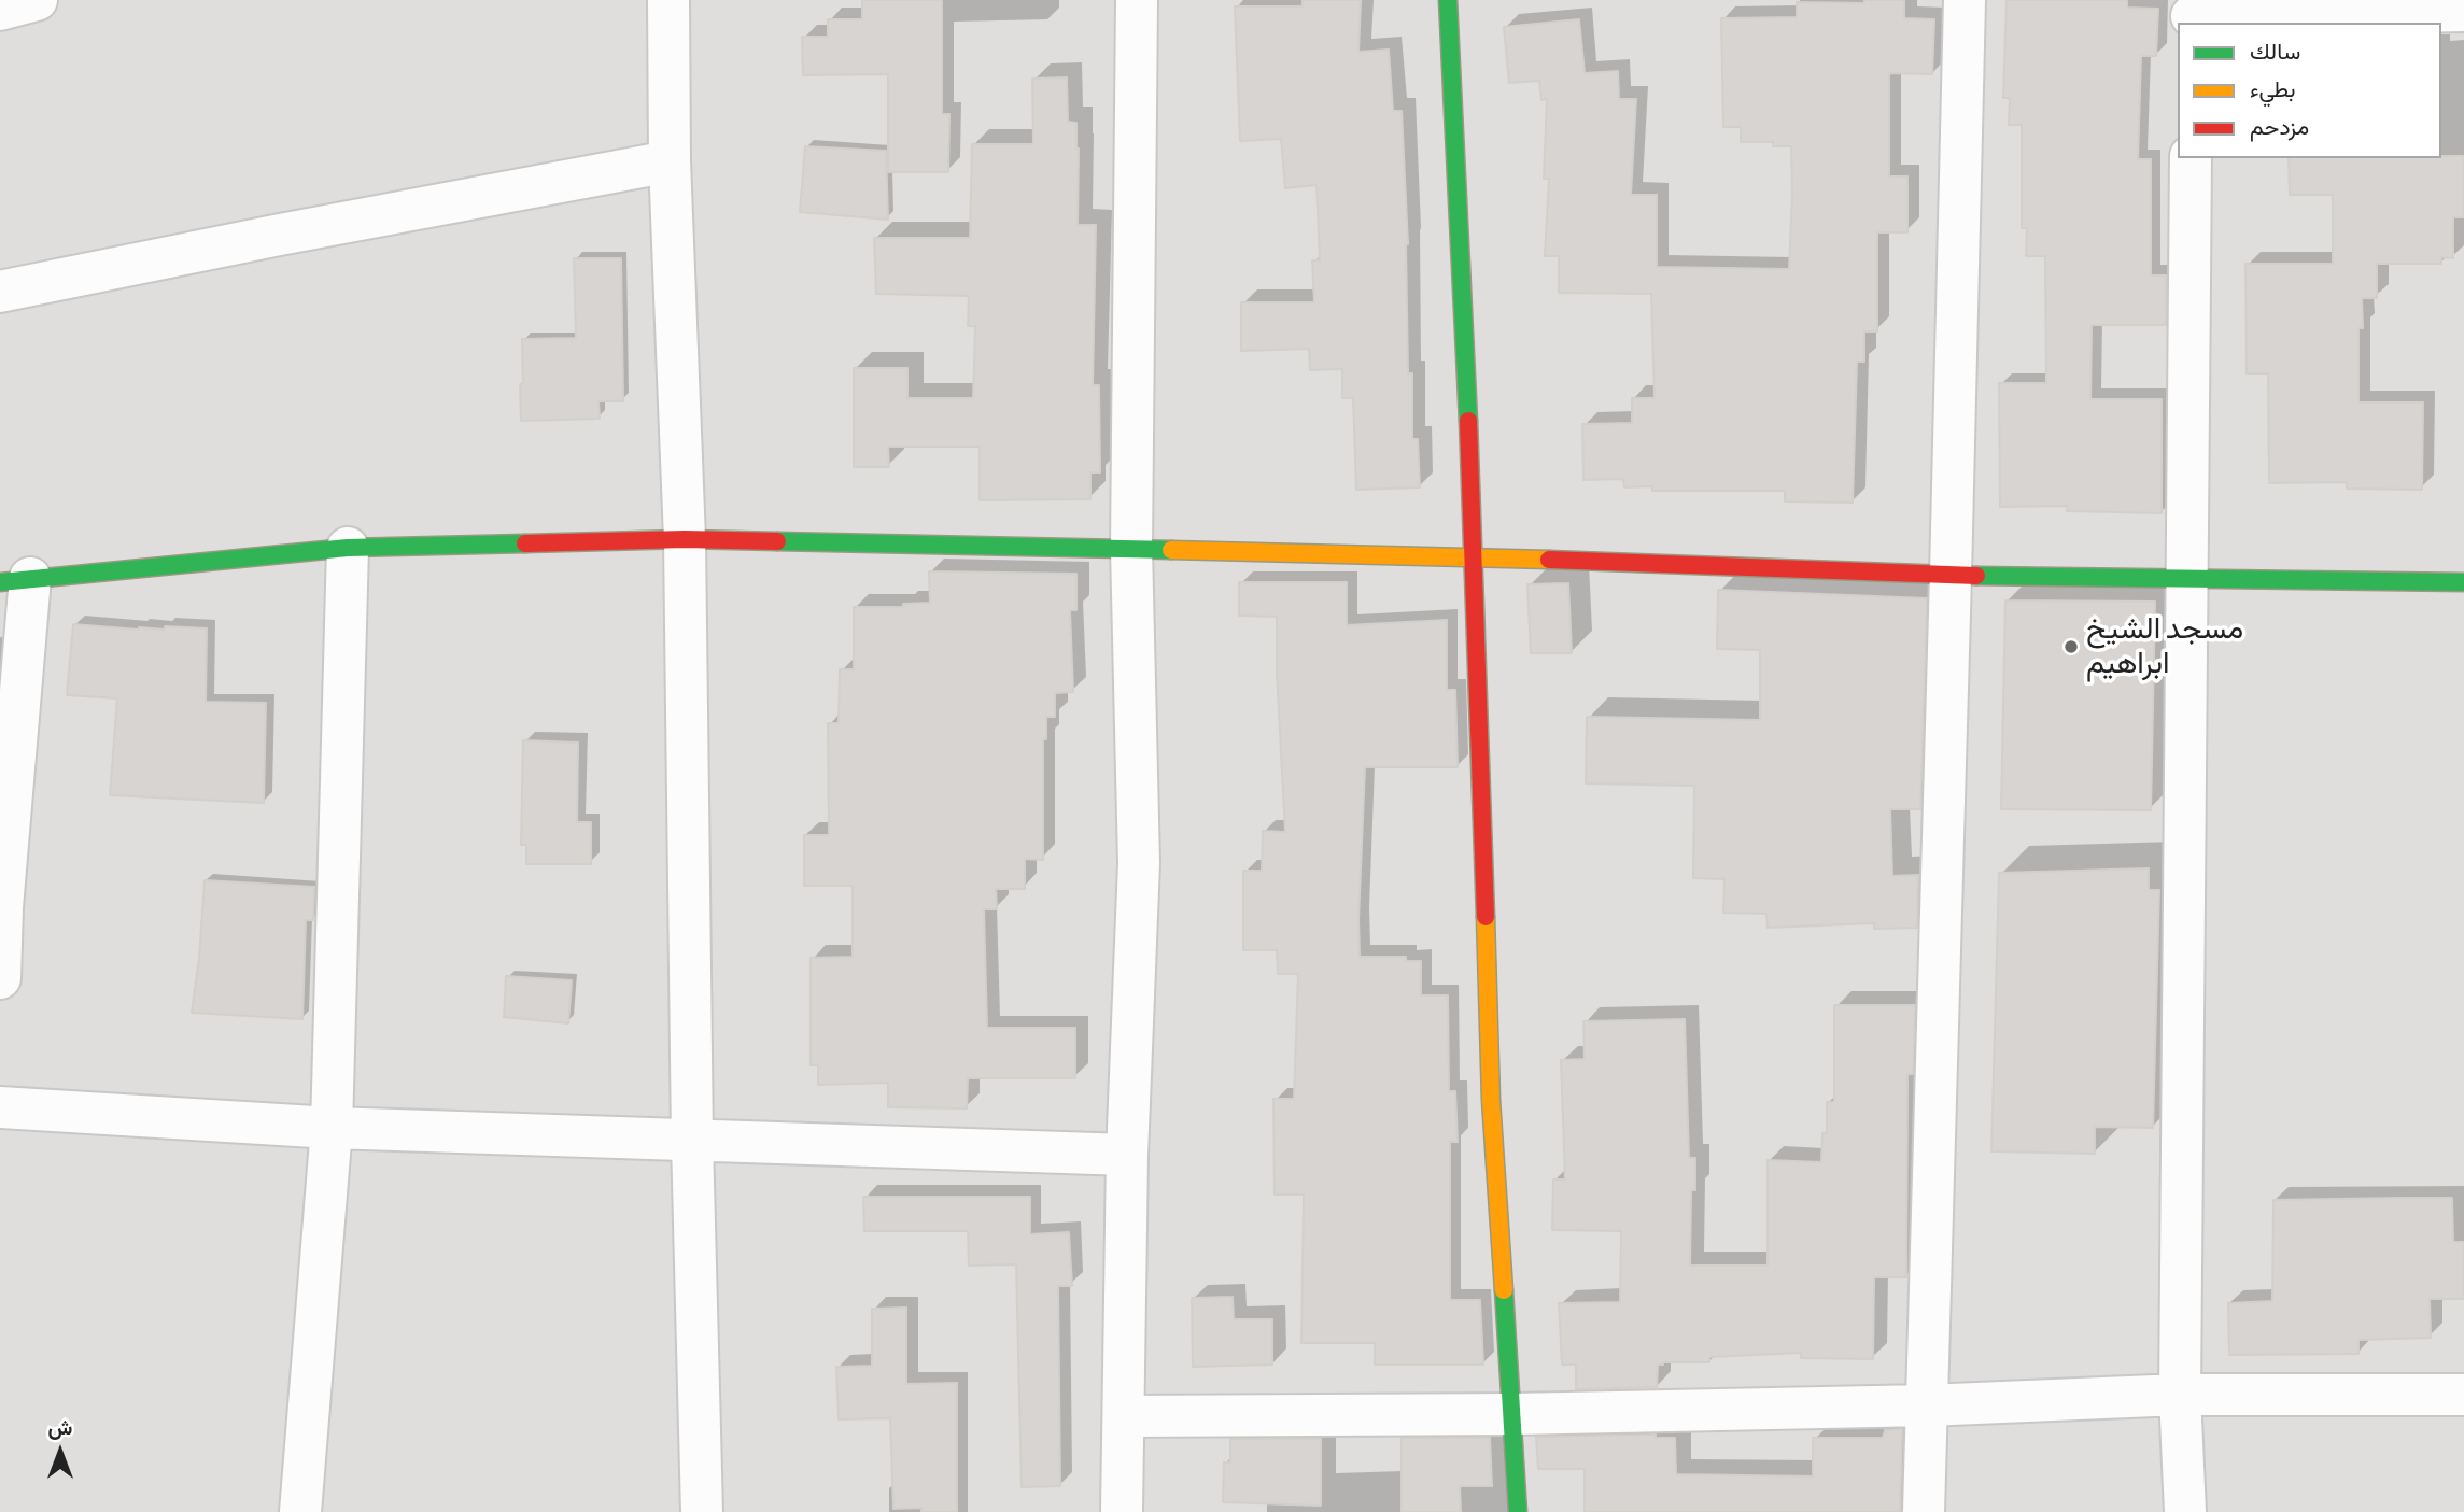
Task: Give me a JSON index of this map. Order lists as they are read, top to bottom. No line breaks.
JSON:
{"places":["مسجد الشيخ ابراهيم"],"legend":["سالك","بطيء","مزدحم"],"north":"top"}
